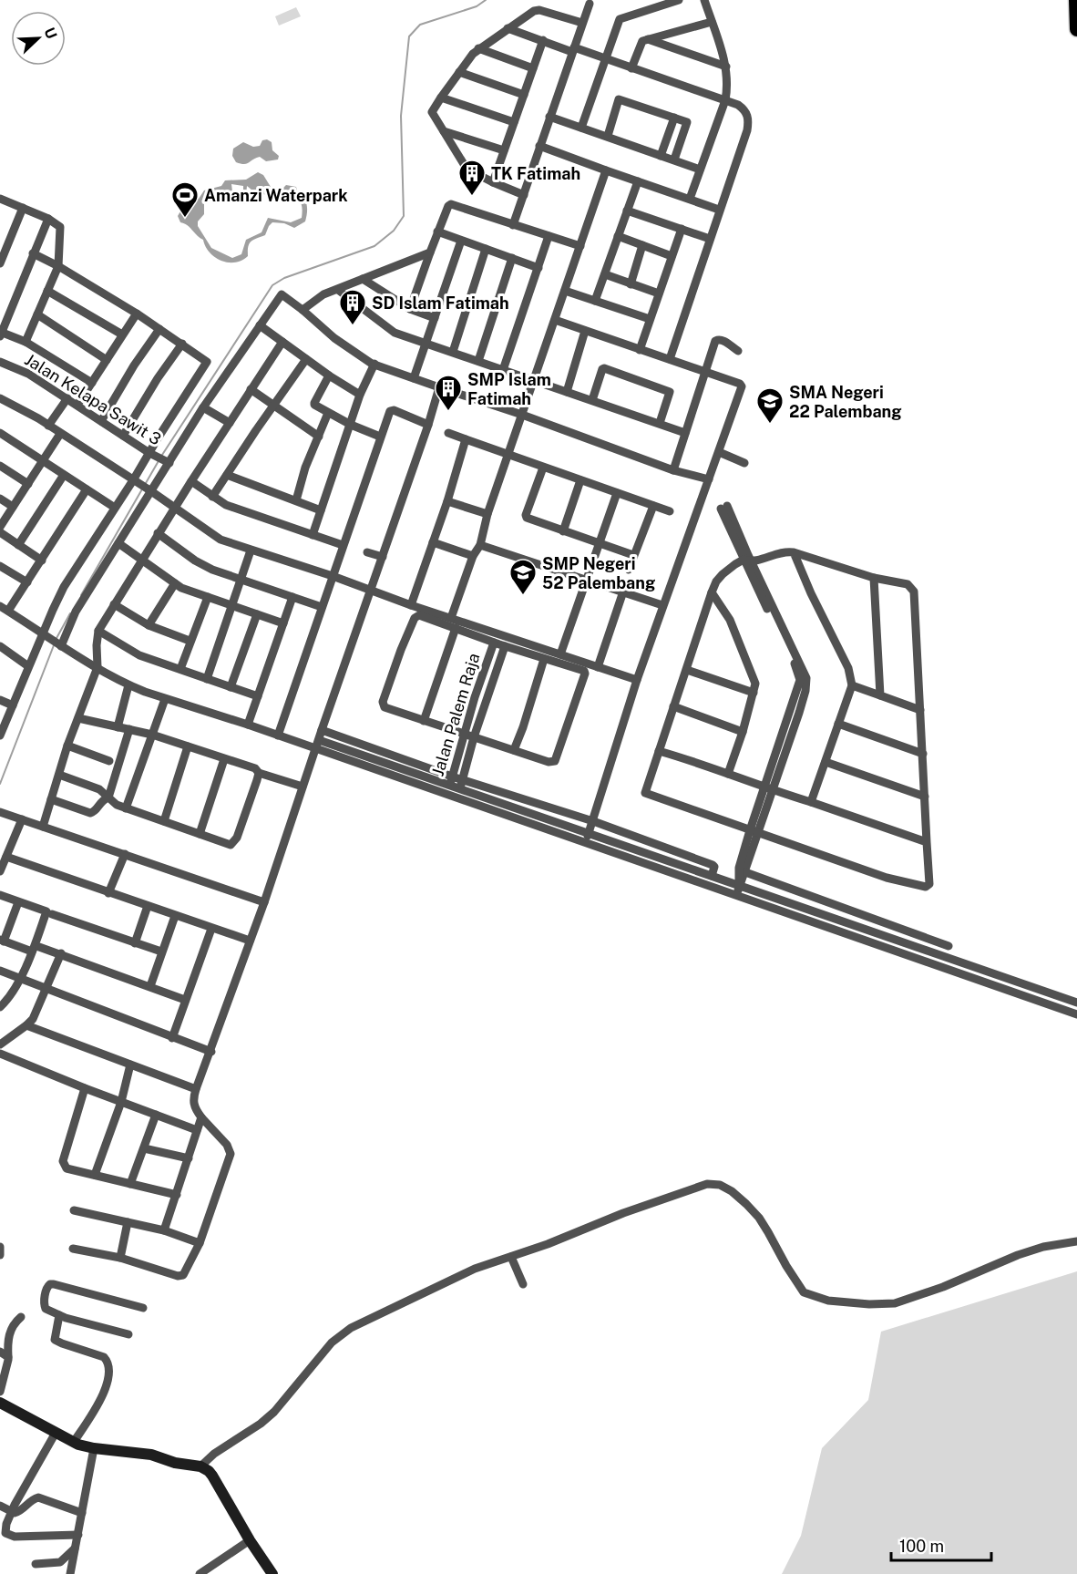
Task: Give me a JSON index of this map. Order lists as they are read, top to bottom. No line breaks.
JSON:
{"streets":{"street":["Jalan Kelapa Sawit 3","Jalan Palem Raja"]},"places":{"building":["TK Fatimah","SD Islam Fatimah","SMP Islam Fatimah"],"sports":["Amanzi Waterpark"],"school or university":["SMA Negeri 22 Palembang","SMP Negeri 52 Palembang"]},"scale_bar":"100 m","north":"top right"}
